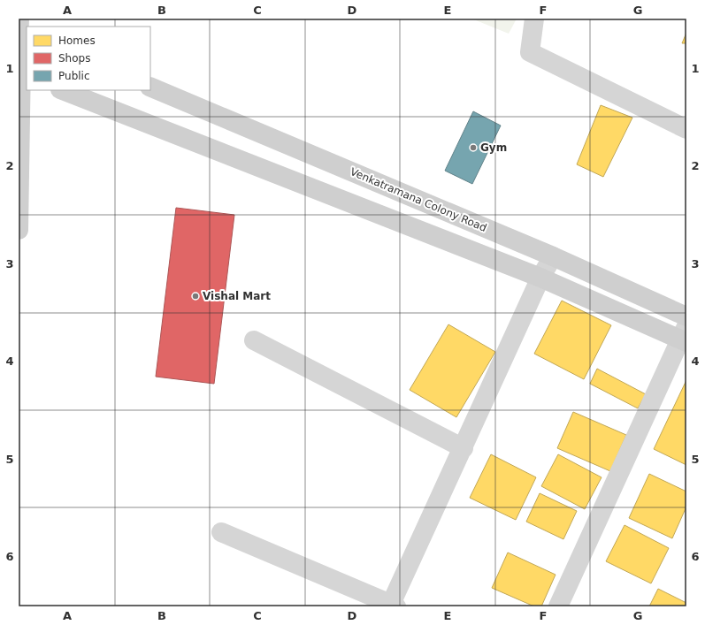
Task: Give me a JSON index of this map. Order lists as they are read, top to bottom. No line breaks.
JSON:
{"streets":{"main road":["Venkatramana Colony Road"]},"places":["Gym","Vishal Mart"],"legend":["Homes","Shops","Public"],"grid":{"columns":["A","B","C","D","E","F","G"],"rows":["1","2","3","4","5","6"]}}
